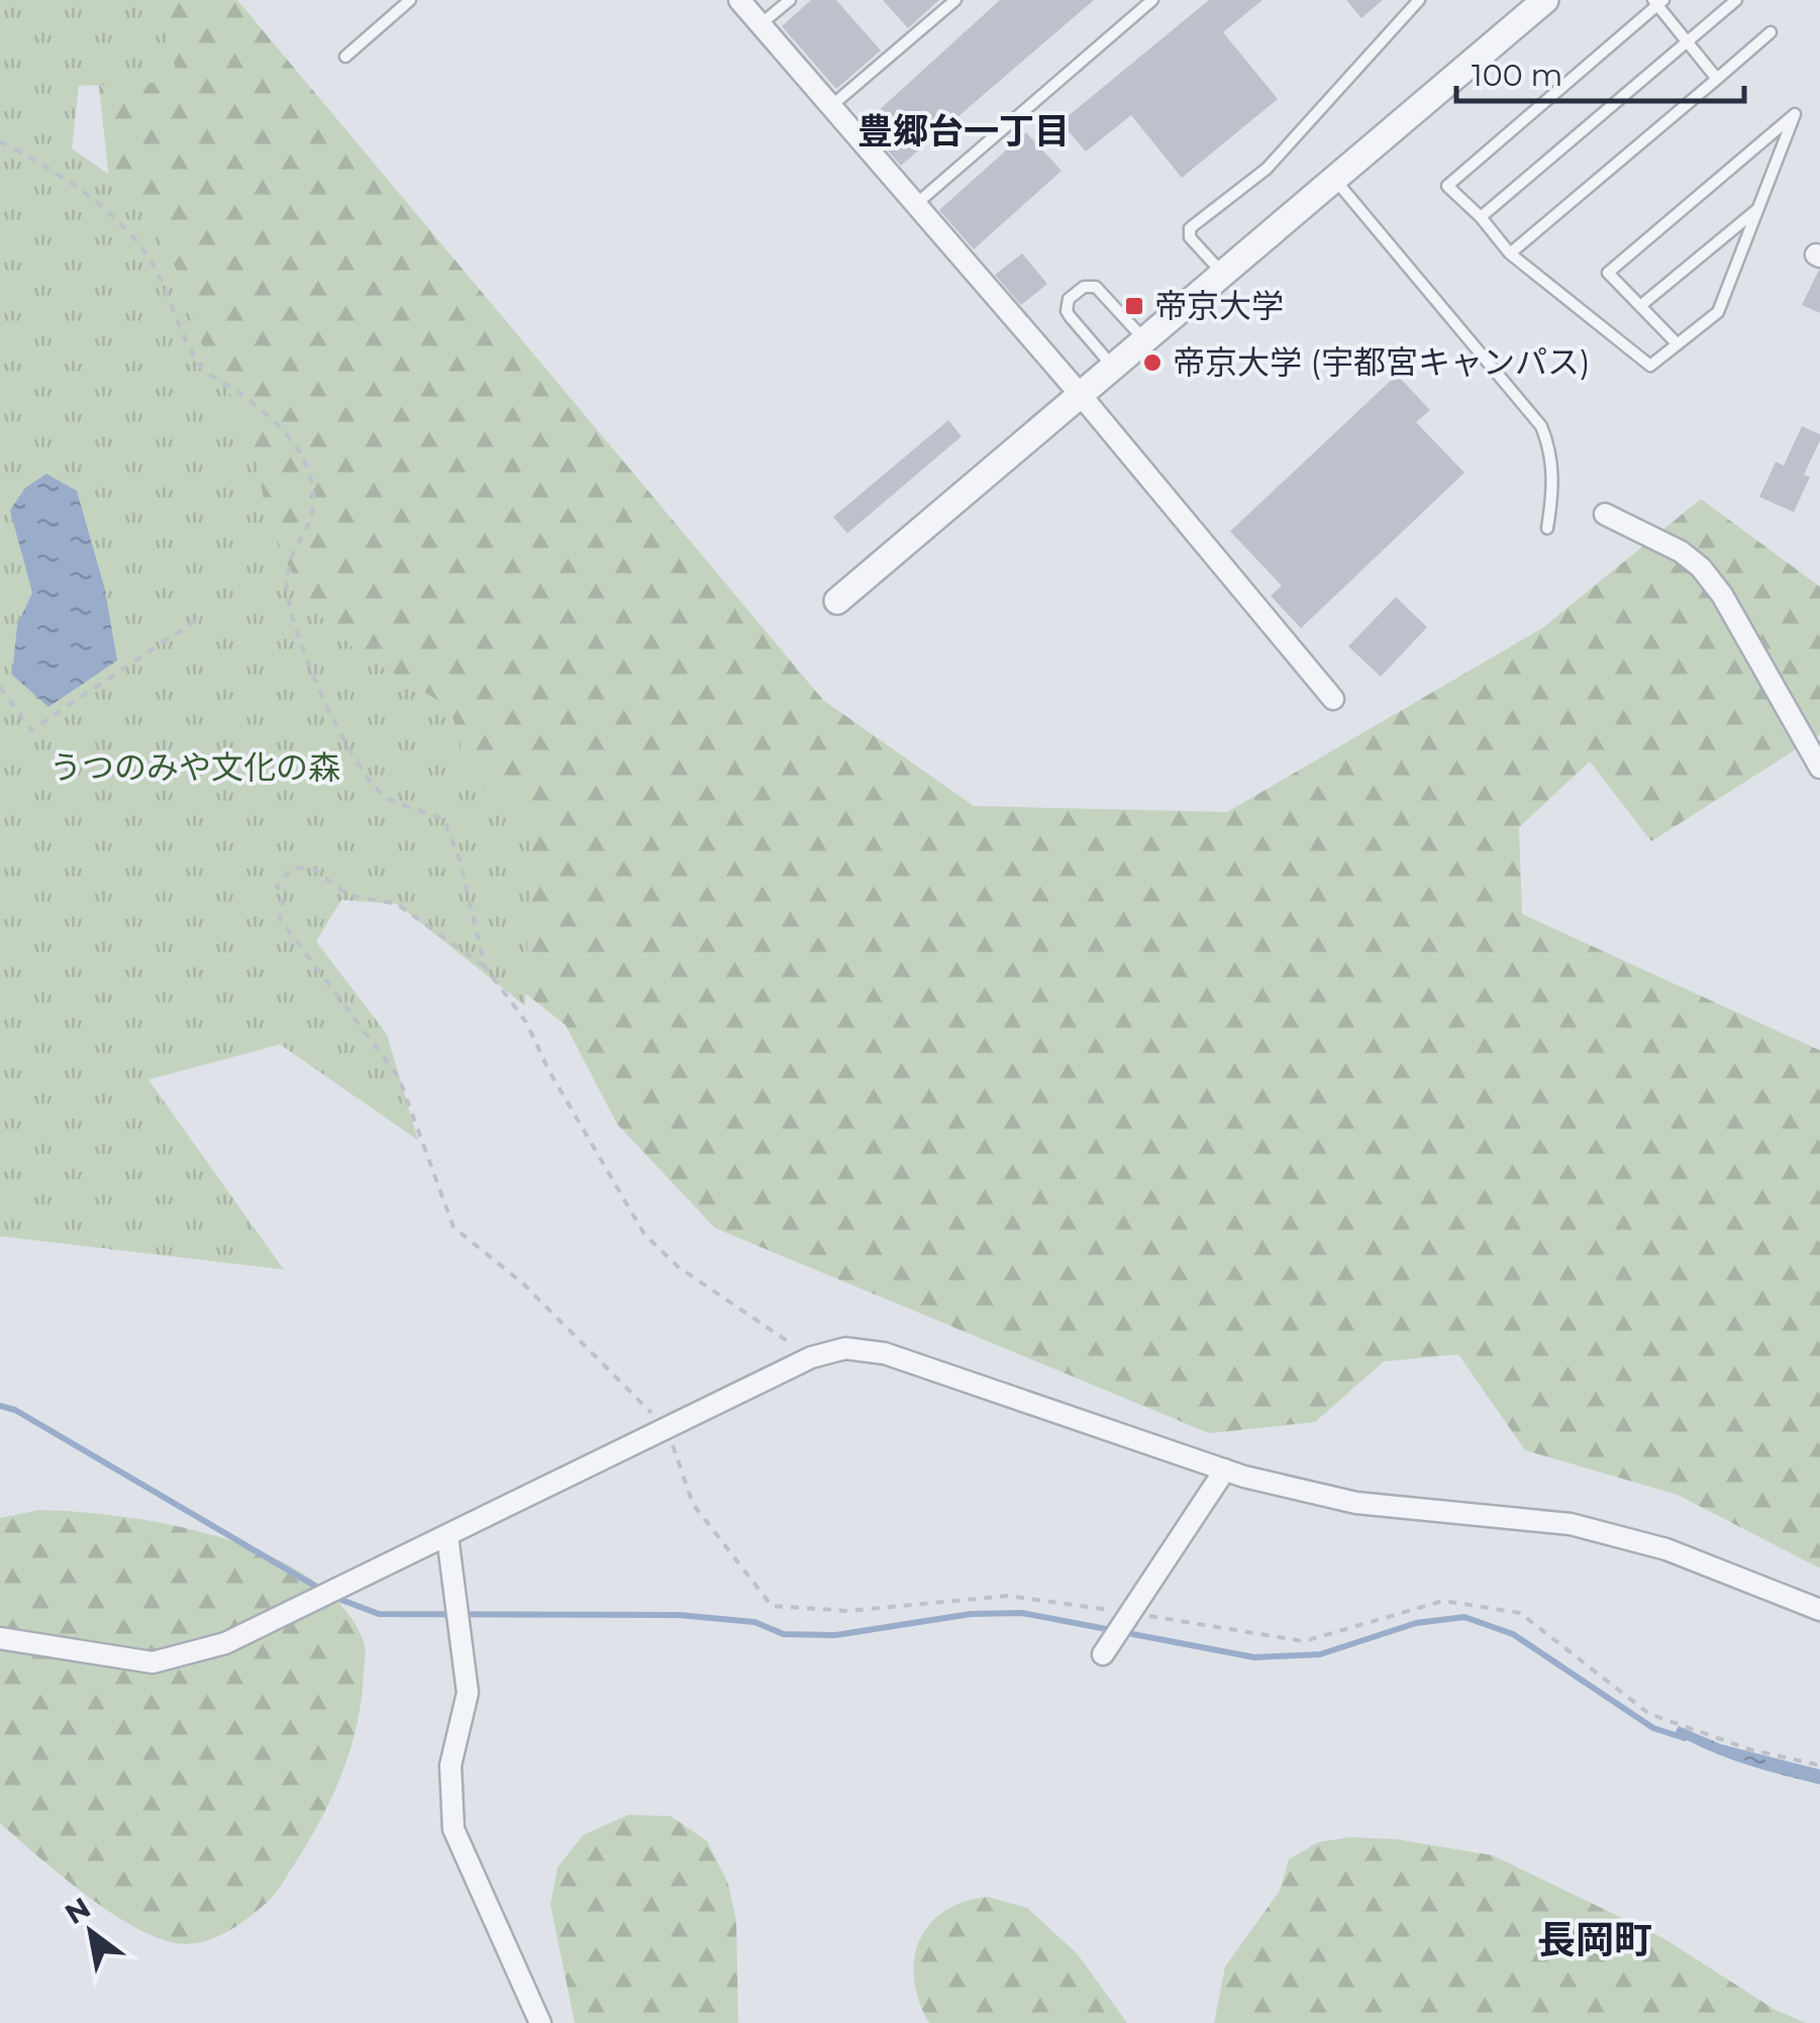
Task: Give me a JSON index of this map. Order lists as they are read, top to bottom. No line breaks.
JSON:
{"districts":["豊郷台一丁目","長岡町"],"parks":["うつのみや文化の森"],"places":{"transit":["帝京大学"],"other":["帝京大学 (宇都宮キャンパス)"]},"scale_bar":"100 m","north":"top left"}
